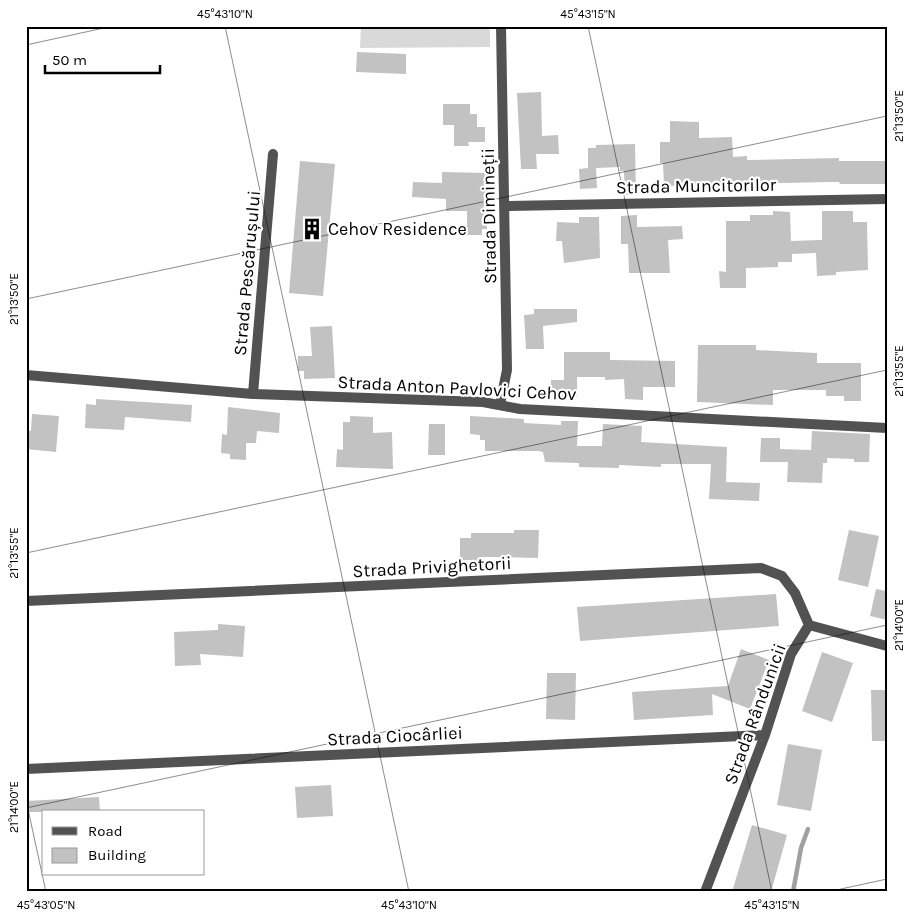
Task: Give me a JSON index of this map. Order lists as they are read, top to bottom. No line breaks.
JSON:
{"streets":{"street":["Strada Muncitorilor","Strada Dimineții","Strada Pescărușului","Strada Anton Pavlovici Cehov","Strada Privighetorii","Strada Rândunicii","Strada Ciocârliei"]},"crossings":[["Strada Muncitorilor","Strada Dimineții"],["Strada Dimineții","Strada Anton Pavlovici Cehov"],["Strada Pescărușului","Strada Anton Pavlovici Cehov"],["Strada Privighetorii","Strada Rândunicii"],["Strada Rândunicii","Strada Ciocârliei"]],"places":{"building":["Cehov Residence"]},"legend":["Road","Building"],"scale_bar":"50 m","coordinates":["45°43'10\"N","45°43'15\"N","21°13'50\"E","21°13'55\"E","21°14'00\"E","45°43'05\"N"]}
